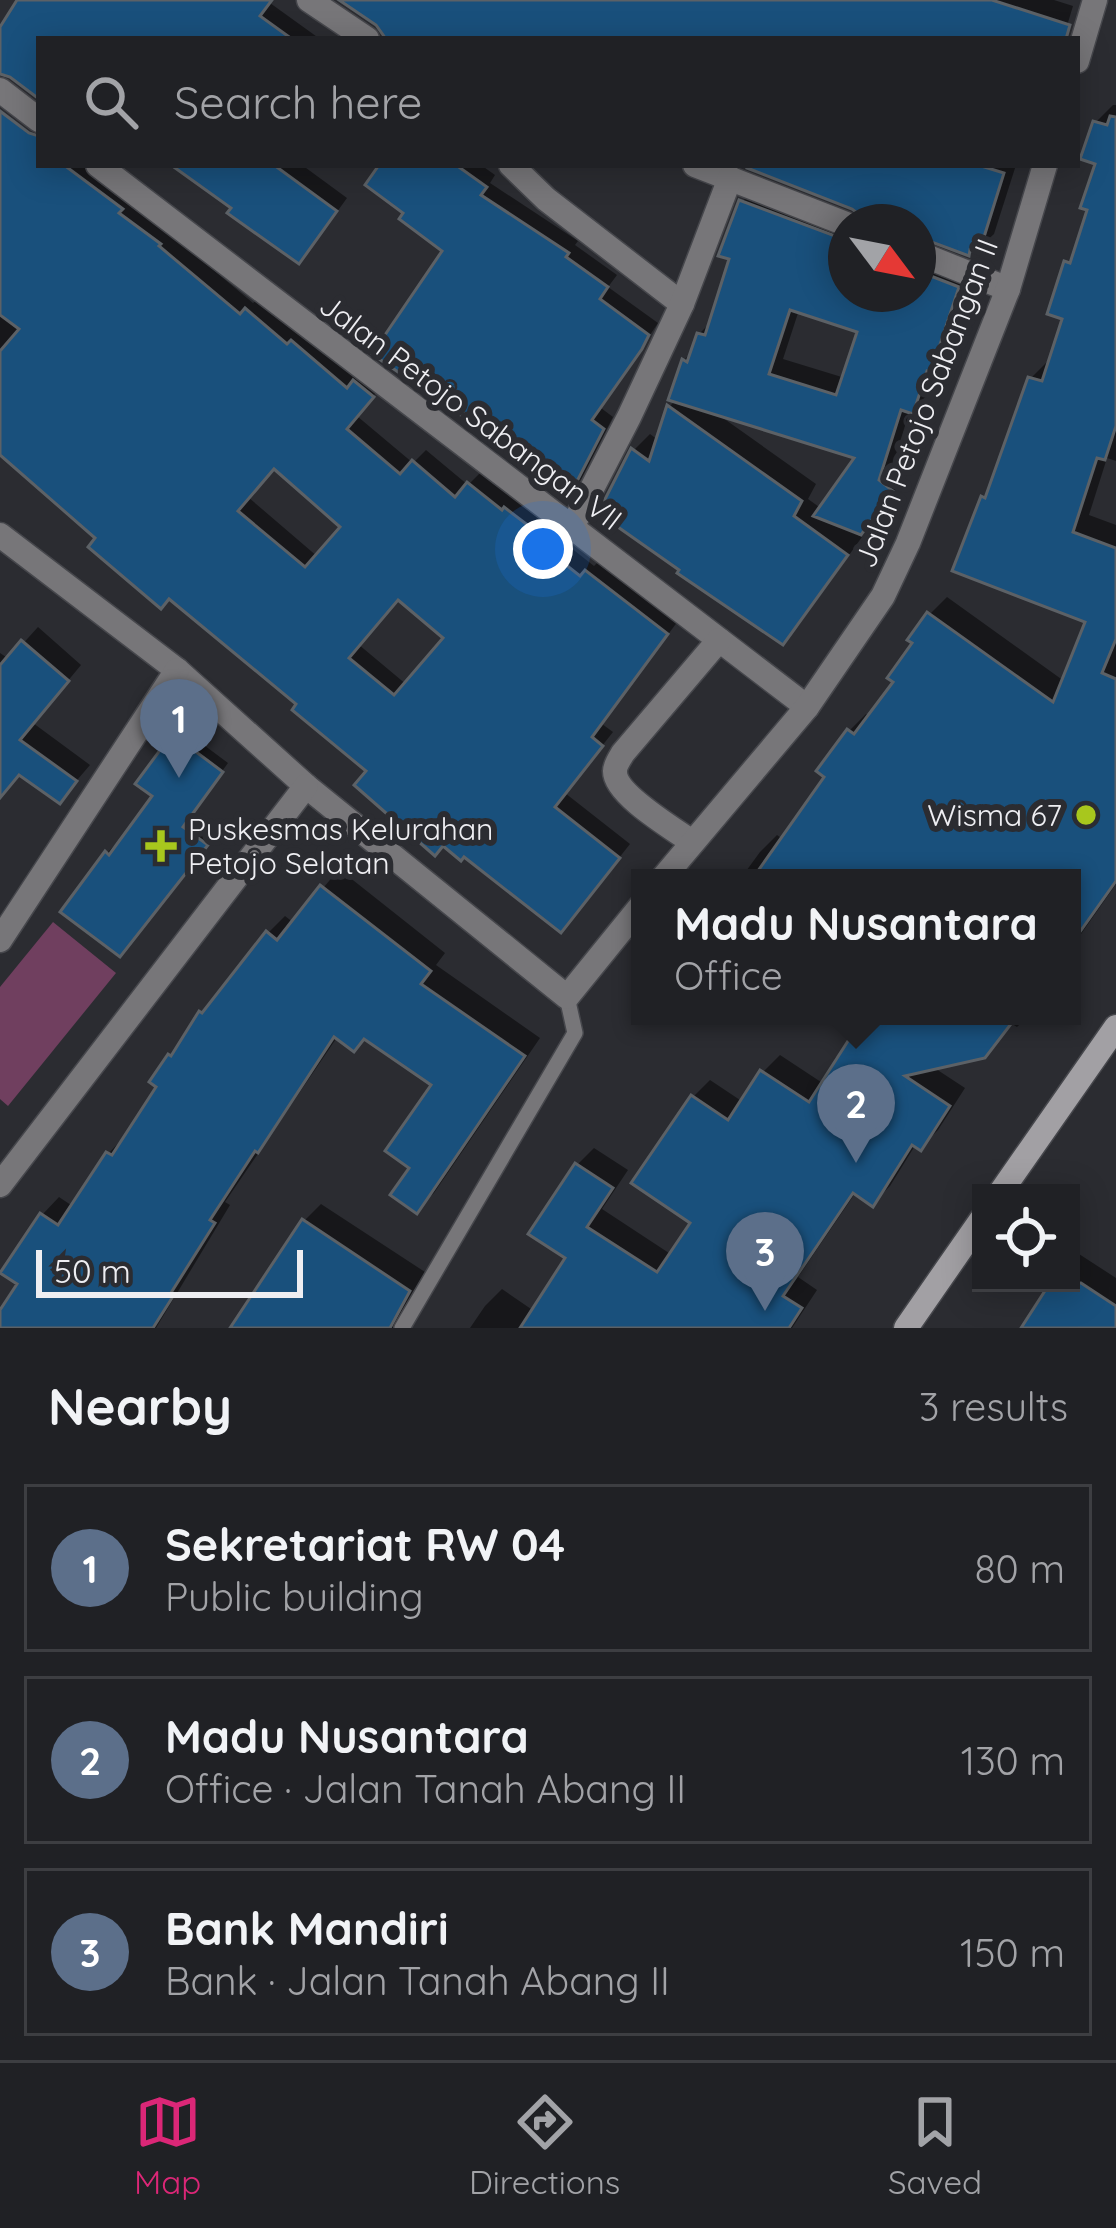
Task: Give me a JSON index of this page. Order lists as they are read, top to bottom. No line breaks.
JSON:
{"streets":{"street":["Jalan Petojo Sabangan II","Jalan Petojo Sabangan VII"]},"crossings":[["Jalan Petojo Sabangan II","Jalan Petojo Sabangan VII"]],"places":{"other":["Wisma 67"],"health":["Puskesmas Kelurahan Petojo Selatan"]},"scale_bar":"50 m","north":"bottom right","page":{"search":"Search here","pins":["1","2","3"],"popup":["Madu Nusantara","Office"],"scale":"50 m","heading":["Nearby","3 results"],"list":[{"mark":"1","name":"Sekretariat RW 04","note":"Public building","value":"80 m"},{"mark":"2","name":"Madu Nusantara","note":"Office · Jalan Tanah Abang II","value":"130 m"},{"mark":"3","name":"Bank Mandiri","note":"Bank · Jalan Tanah Abang II","value":"150 m"}],"nav":["Map","Directions","Saved"]}}
